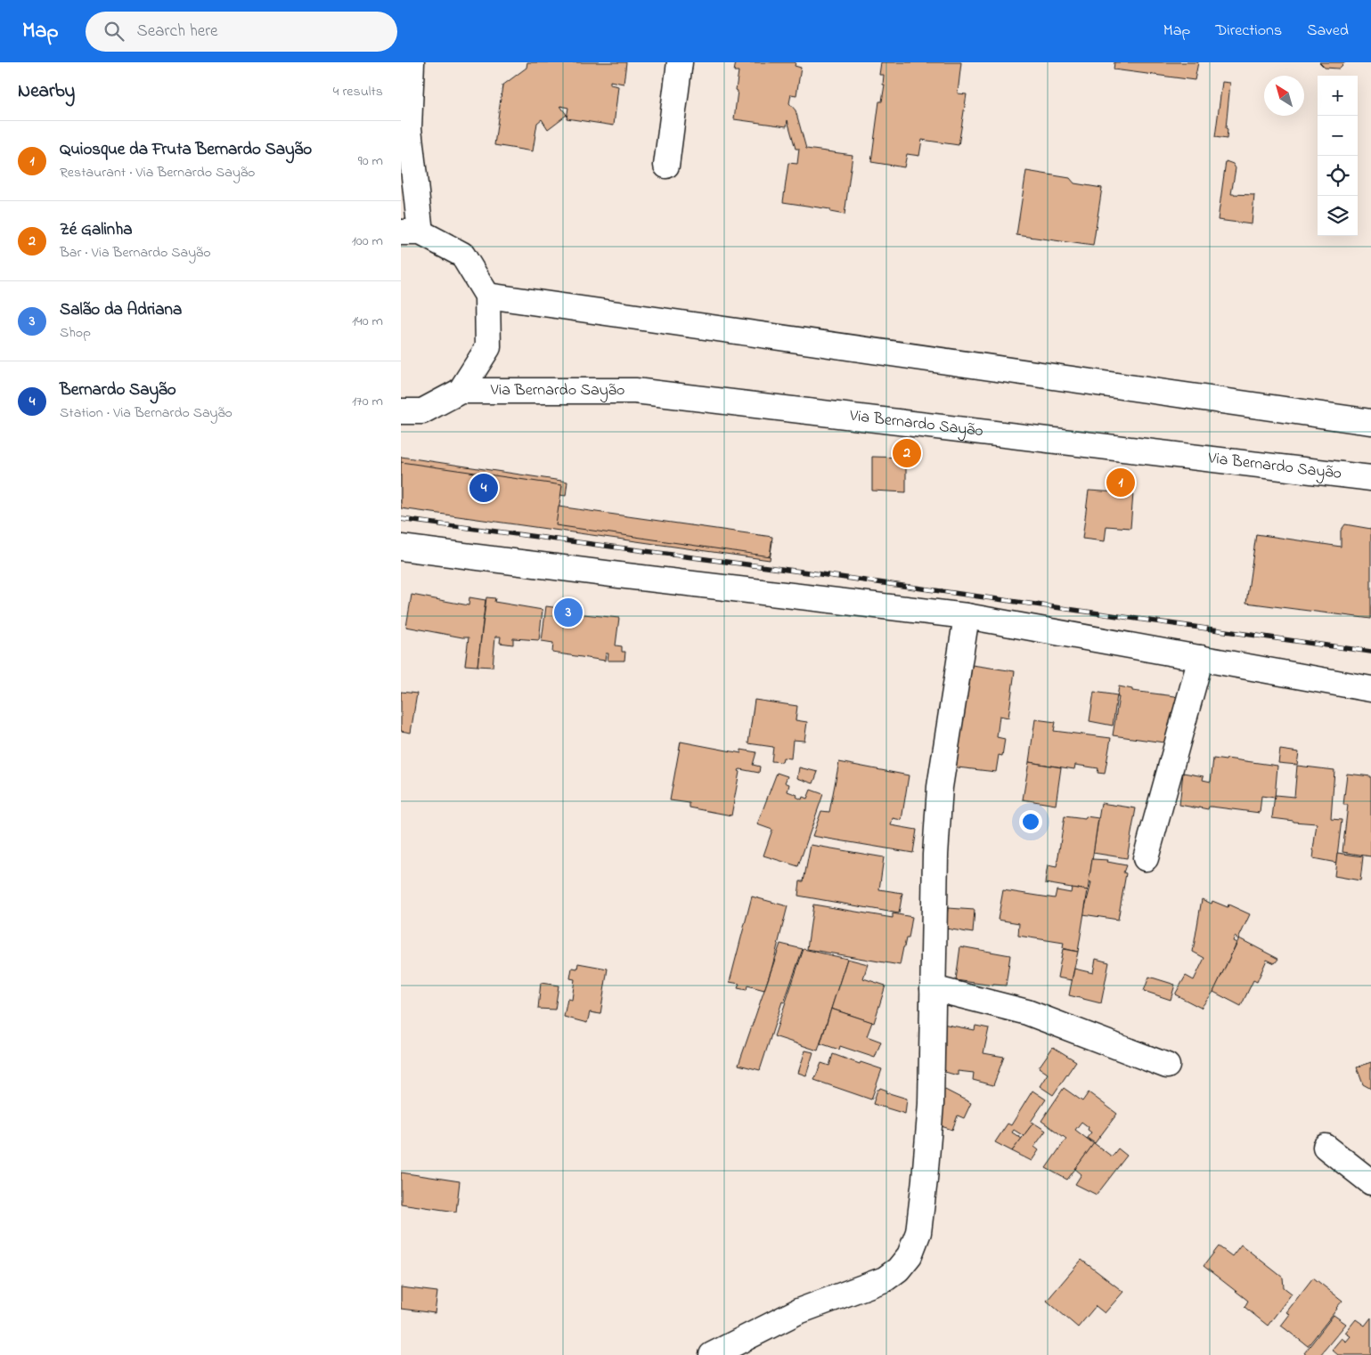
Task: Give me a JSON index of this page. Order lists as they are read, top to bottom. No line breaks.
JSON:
{"streets":{"street":["Via Bernardo Sayão"]},"north":"top left","page":{"header":"Map","search":"Search here","nav":["Map","Directions","Saved"],"heading":["Nearby","4 results"],"map_buttons":["+","−"],"list":[{"mark":"1","name":"Quiosque da Fruta Bernardo Sayão","note":"Restaurant · Via Bernardo Sayão","value":"90 m"},{"mark":"2","name":"Zé Galinha","note":"Bar · Via Bernardo Sayão","value":"100 m"},{"mark":"3","name":"Salão da Adriana","note":"Shop","value":"140 m"},{"mark":"4","name":"Bernardo Sayão","note":"Station · Via Bernardo Sayão","value":"170 m"}],"pins":["2","1","4","3"]}}
